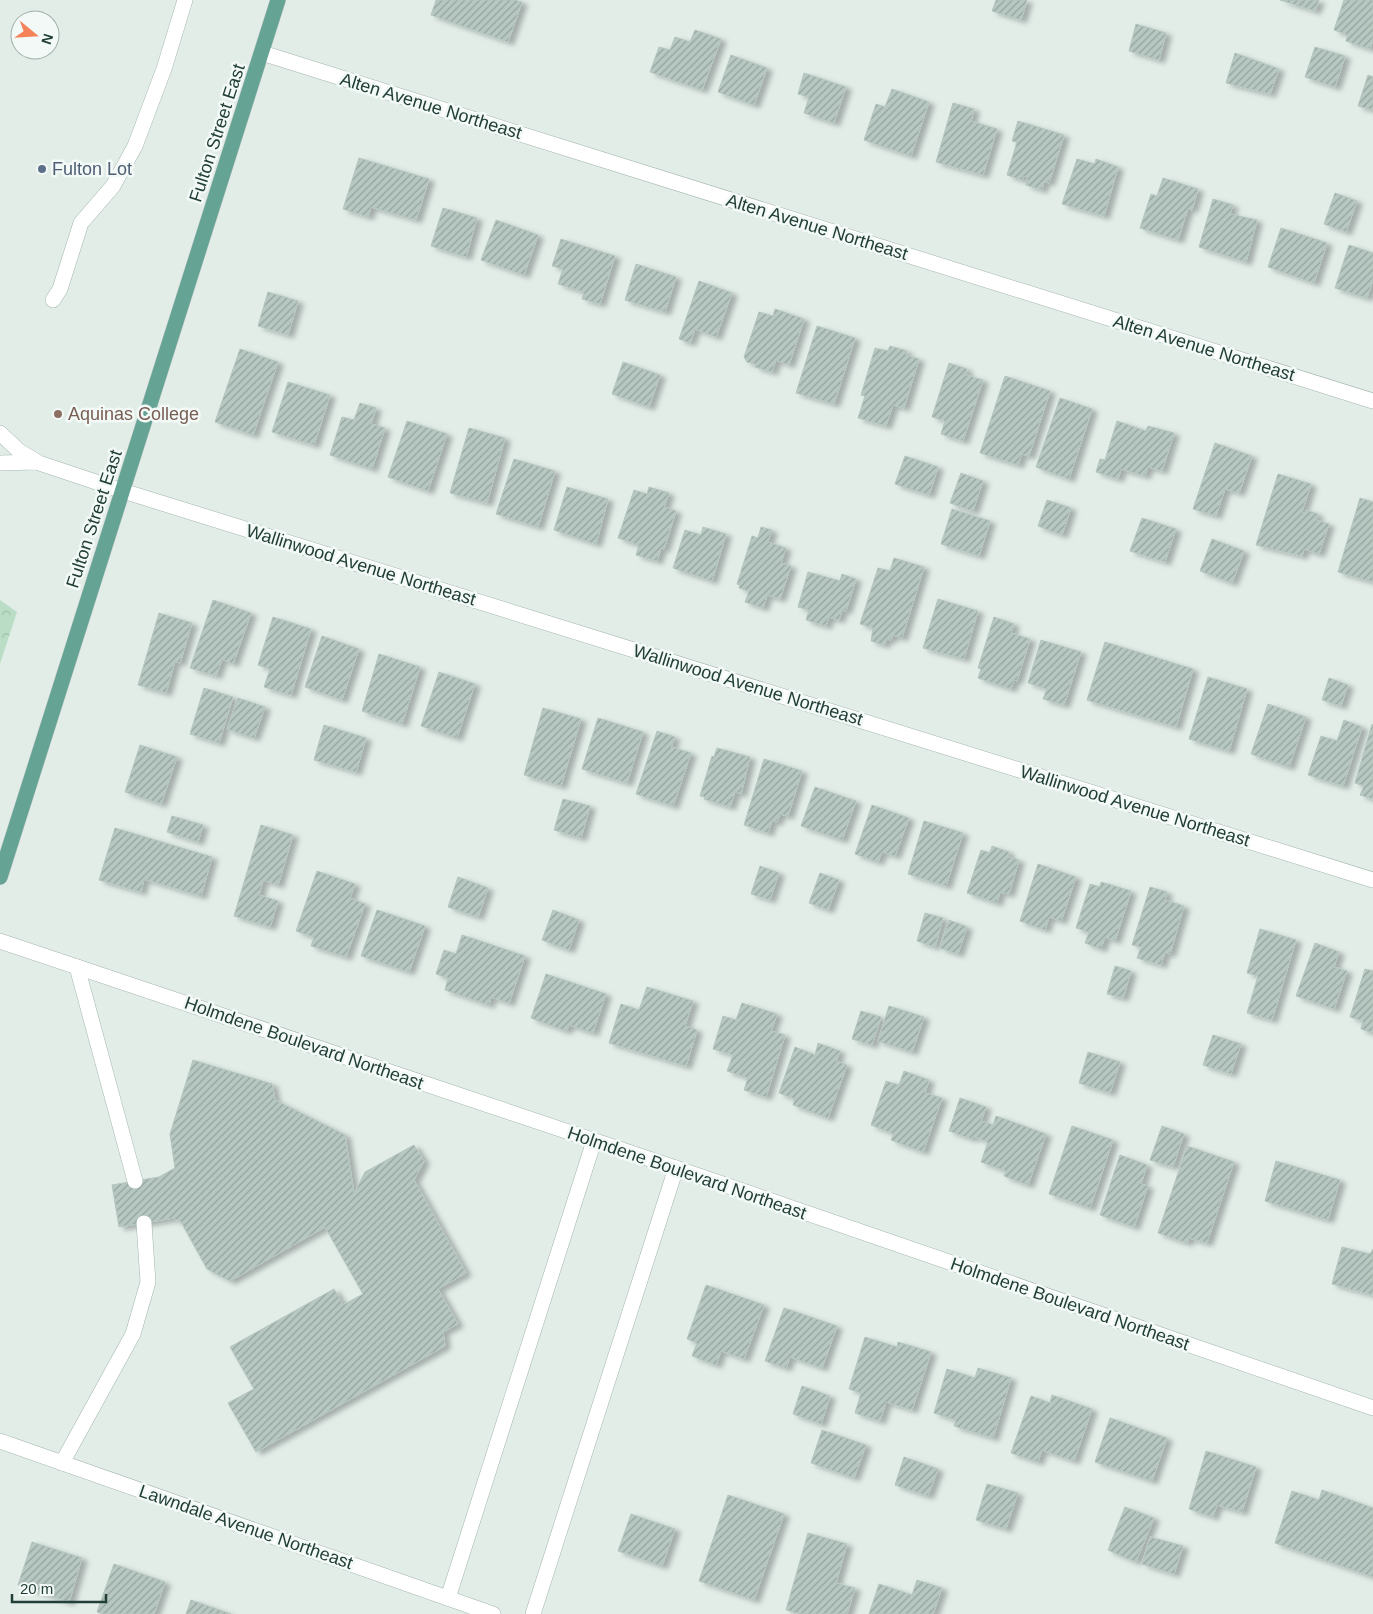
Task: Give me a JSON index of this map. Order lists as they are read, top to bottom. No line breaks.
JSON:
{"streets":{"main road":["Fulton Street East"],"street":["Alten Avenue Northeast","Wallinwood Avenue Northeast","Holmdene Boulevard Northeast","Lawndale Avenue Northeast"]},"crossings":[["Alten Avenue Northeast","Fulton Street East"],["Fulton Street East","Wallinwood Avenue Northeast"]],"places":["Fulton Lot","Aquinas College"],"scale_bar":"20 m","north":"right"}
